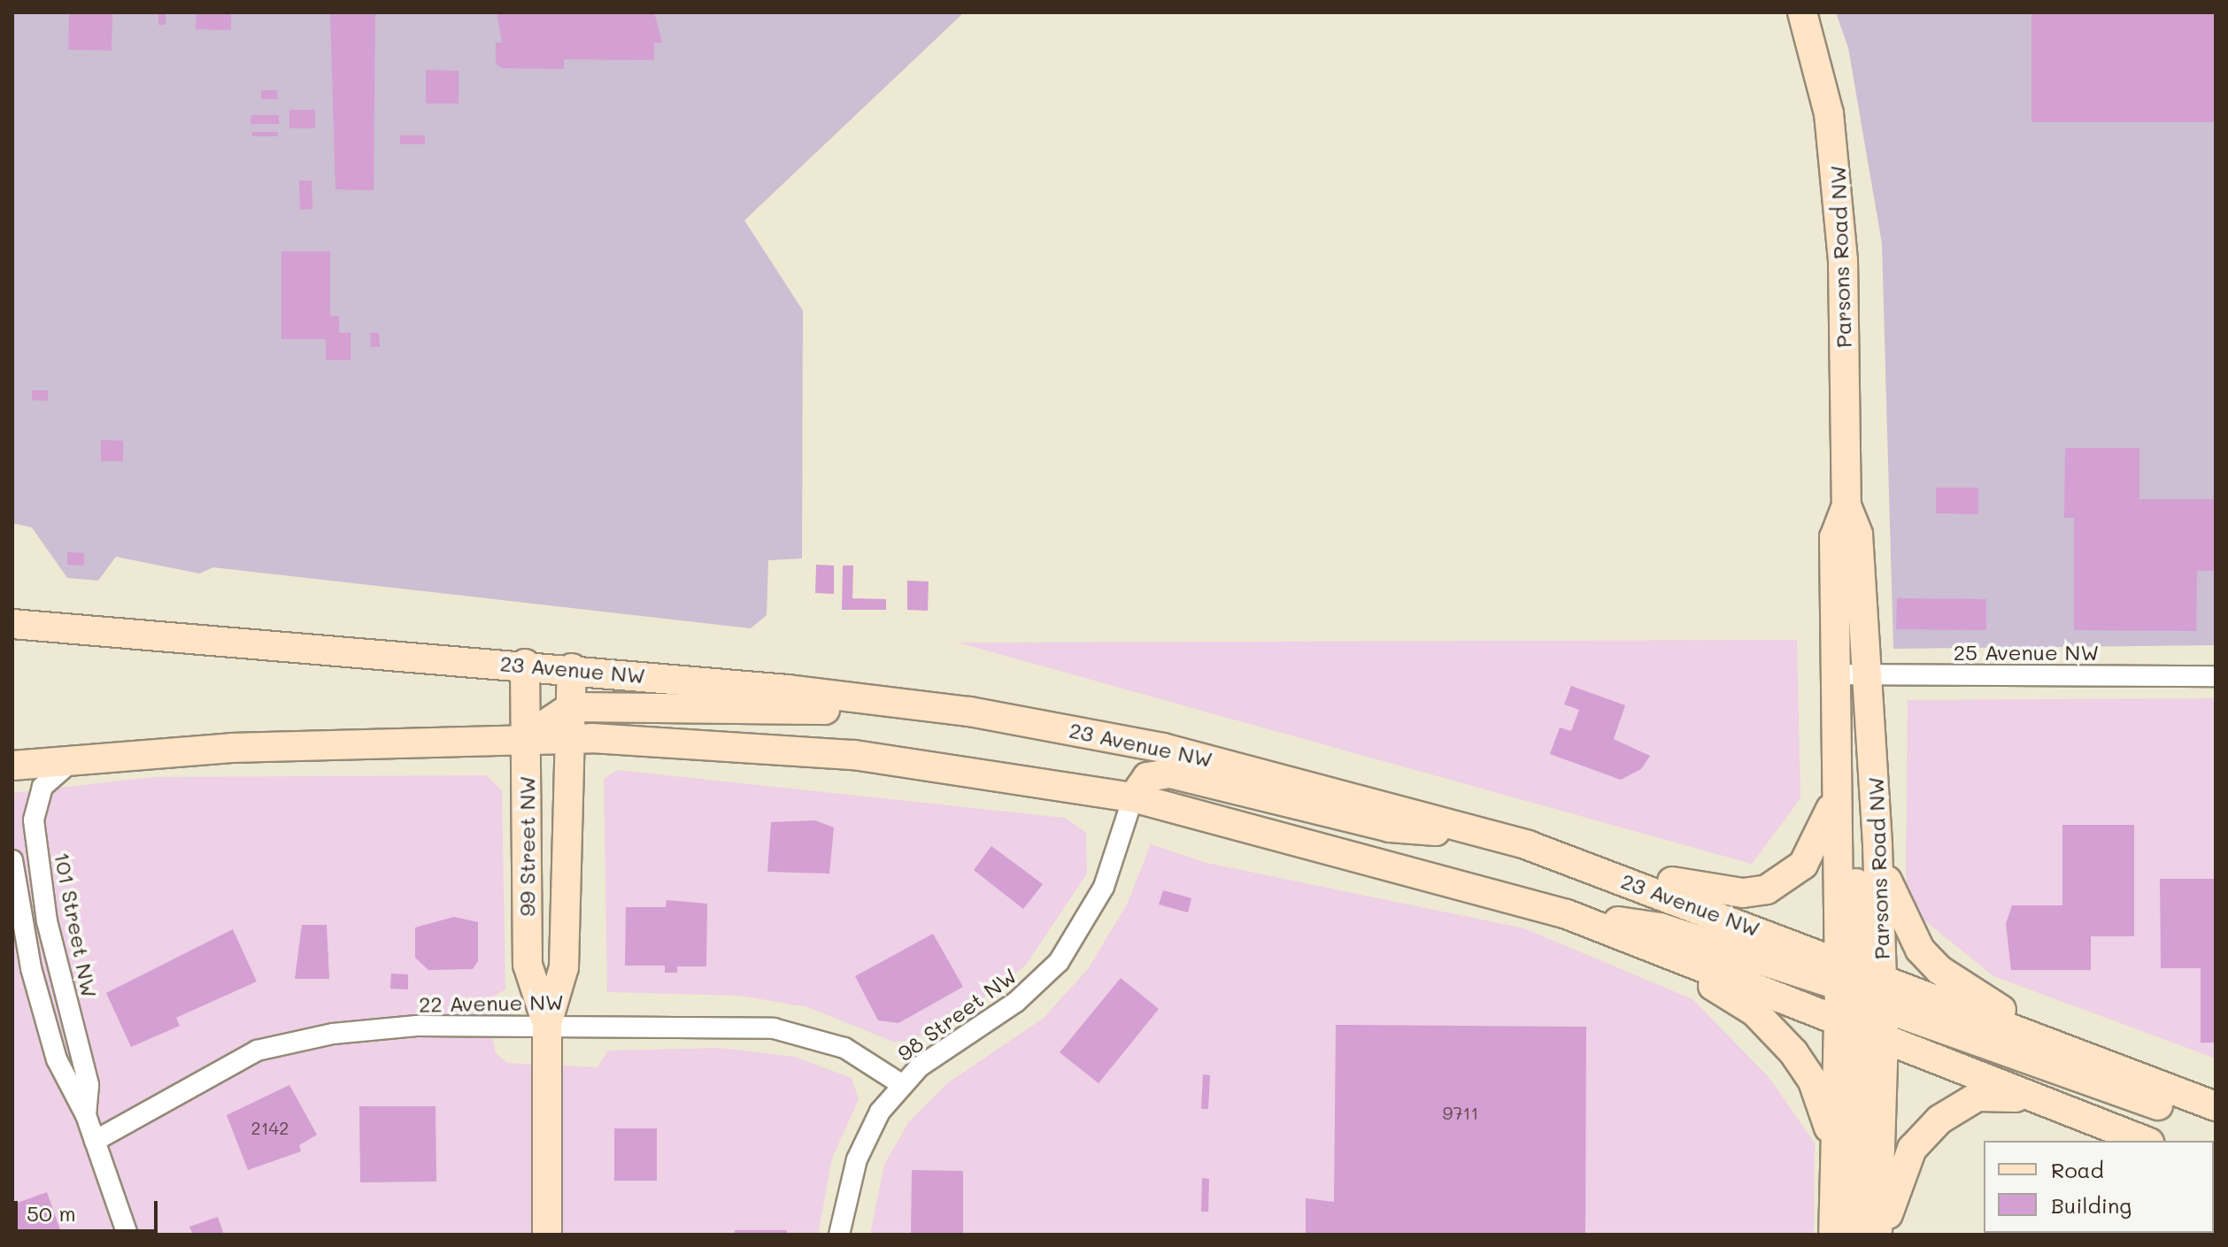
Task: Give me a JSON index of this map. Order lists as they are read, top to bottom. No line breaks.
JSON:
{"streets":{"main road":["Parsons Road NW","23 Avenue NW","99 Street NW"],"street":["25 Avenue NW","101 Street NW","22 Avenue NW","98 Street NW"]},"crossings":[["Parsons Road NW","25 Avenue NW"],["Parsons Road NW","23 Avenue NW"],["23 Avenue NW","99 Street NW"],["23 Avenue NW","101 Street NW"],["23 Avenue NW","98 Street NW"],["99 Street NW","22 Avenue NW"],["101 Street NW","22 Avenue NW"],["22 Avenue NW","98 Street NW"]],"house_numbers":["9711","2142"],"legend":["Road","Building"],"scale_bar":"50 m"}
